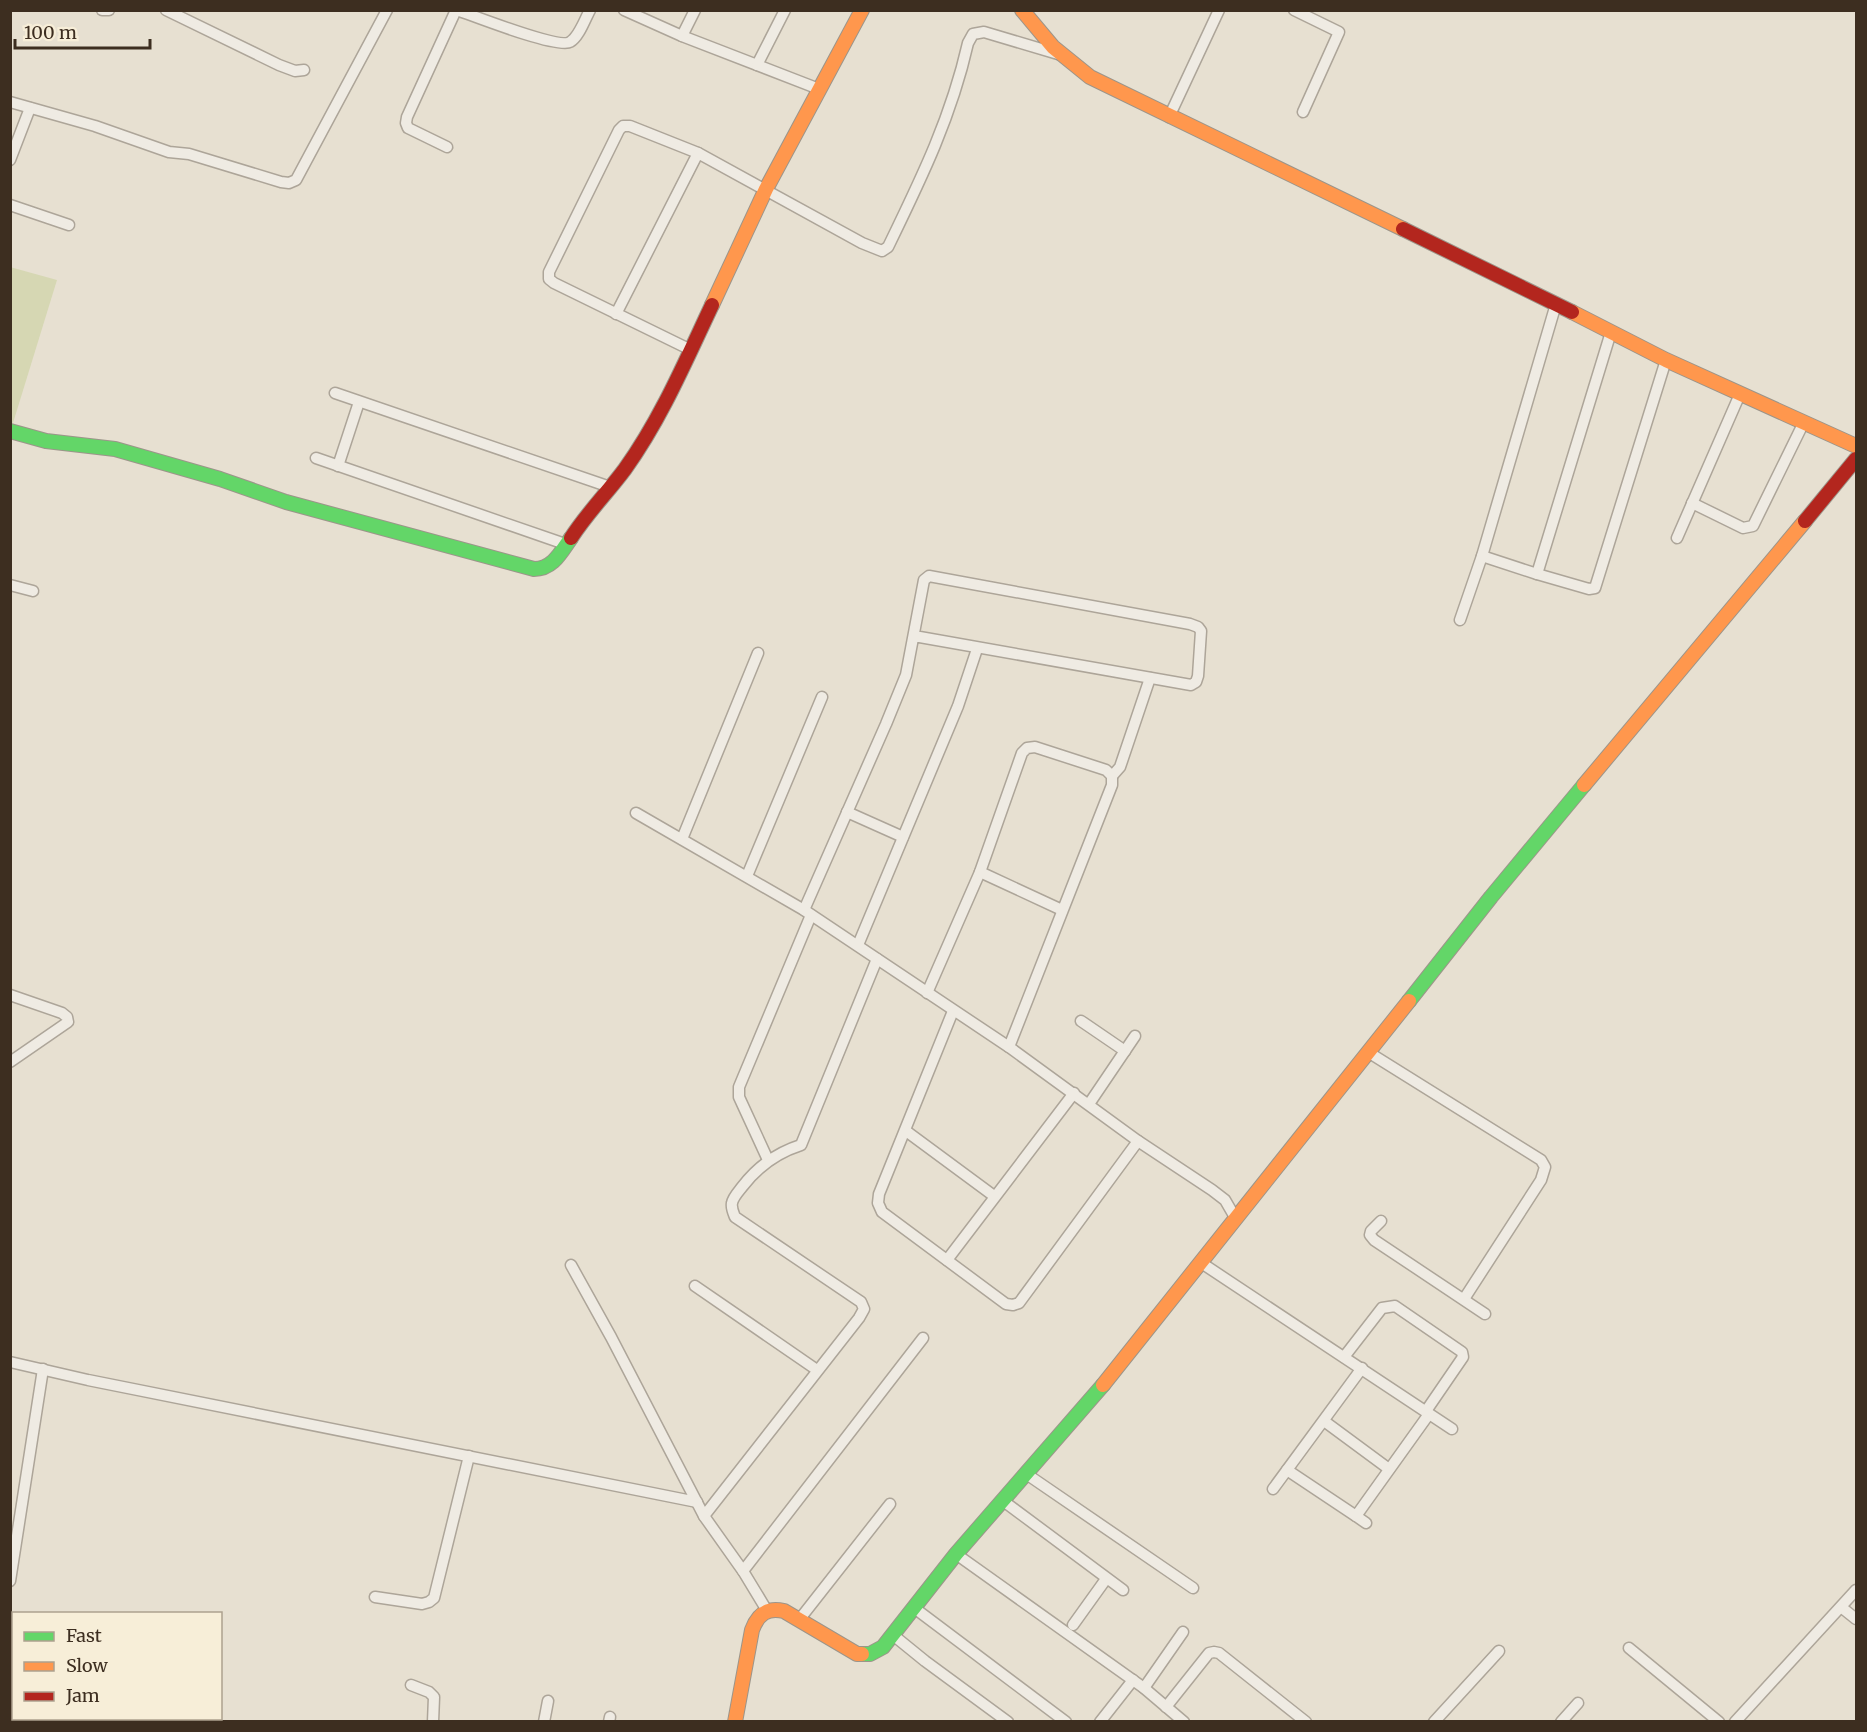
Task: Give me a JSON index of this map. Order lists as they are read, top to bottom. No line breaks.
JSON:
{"legend":["Fast","Slow","Jam"],"scale_bar":"100 m"}
